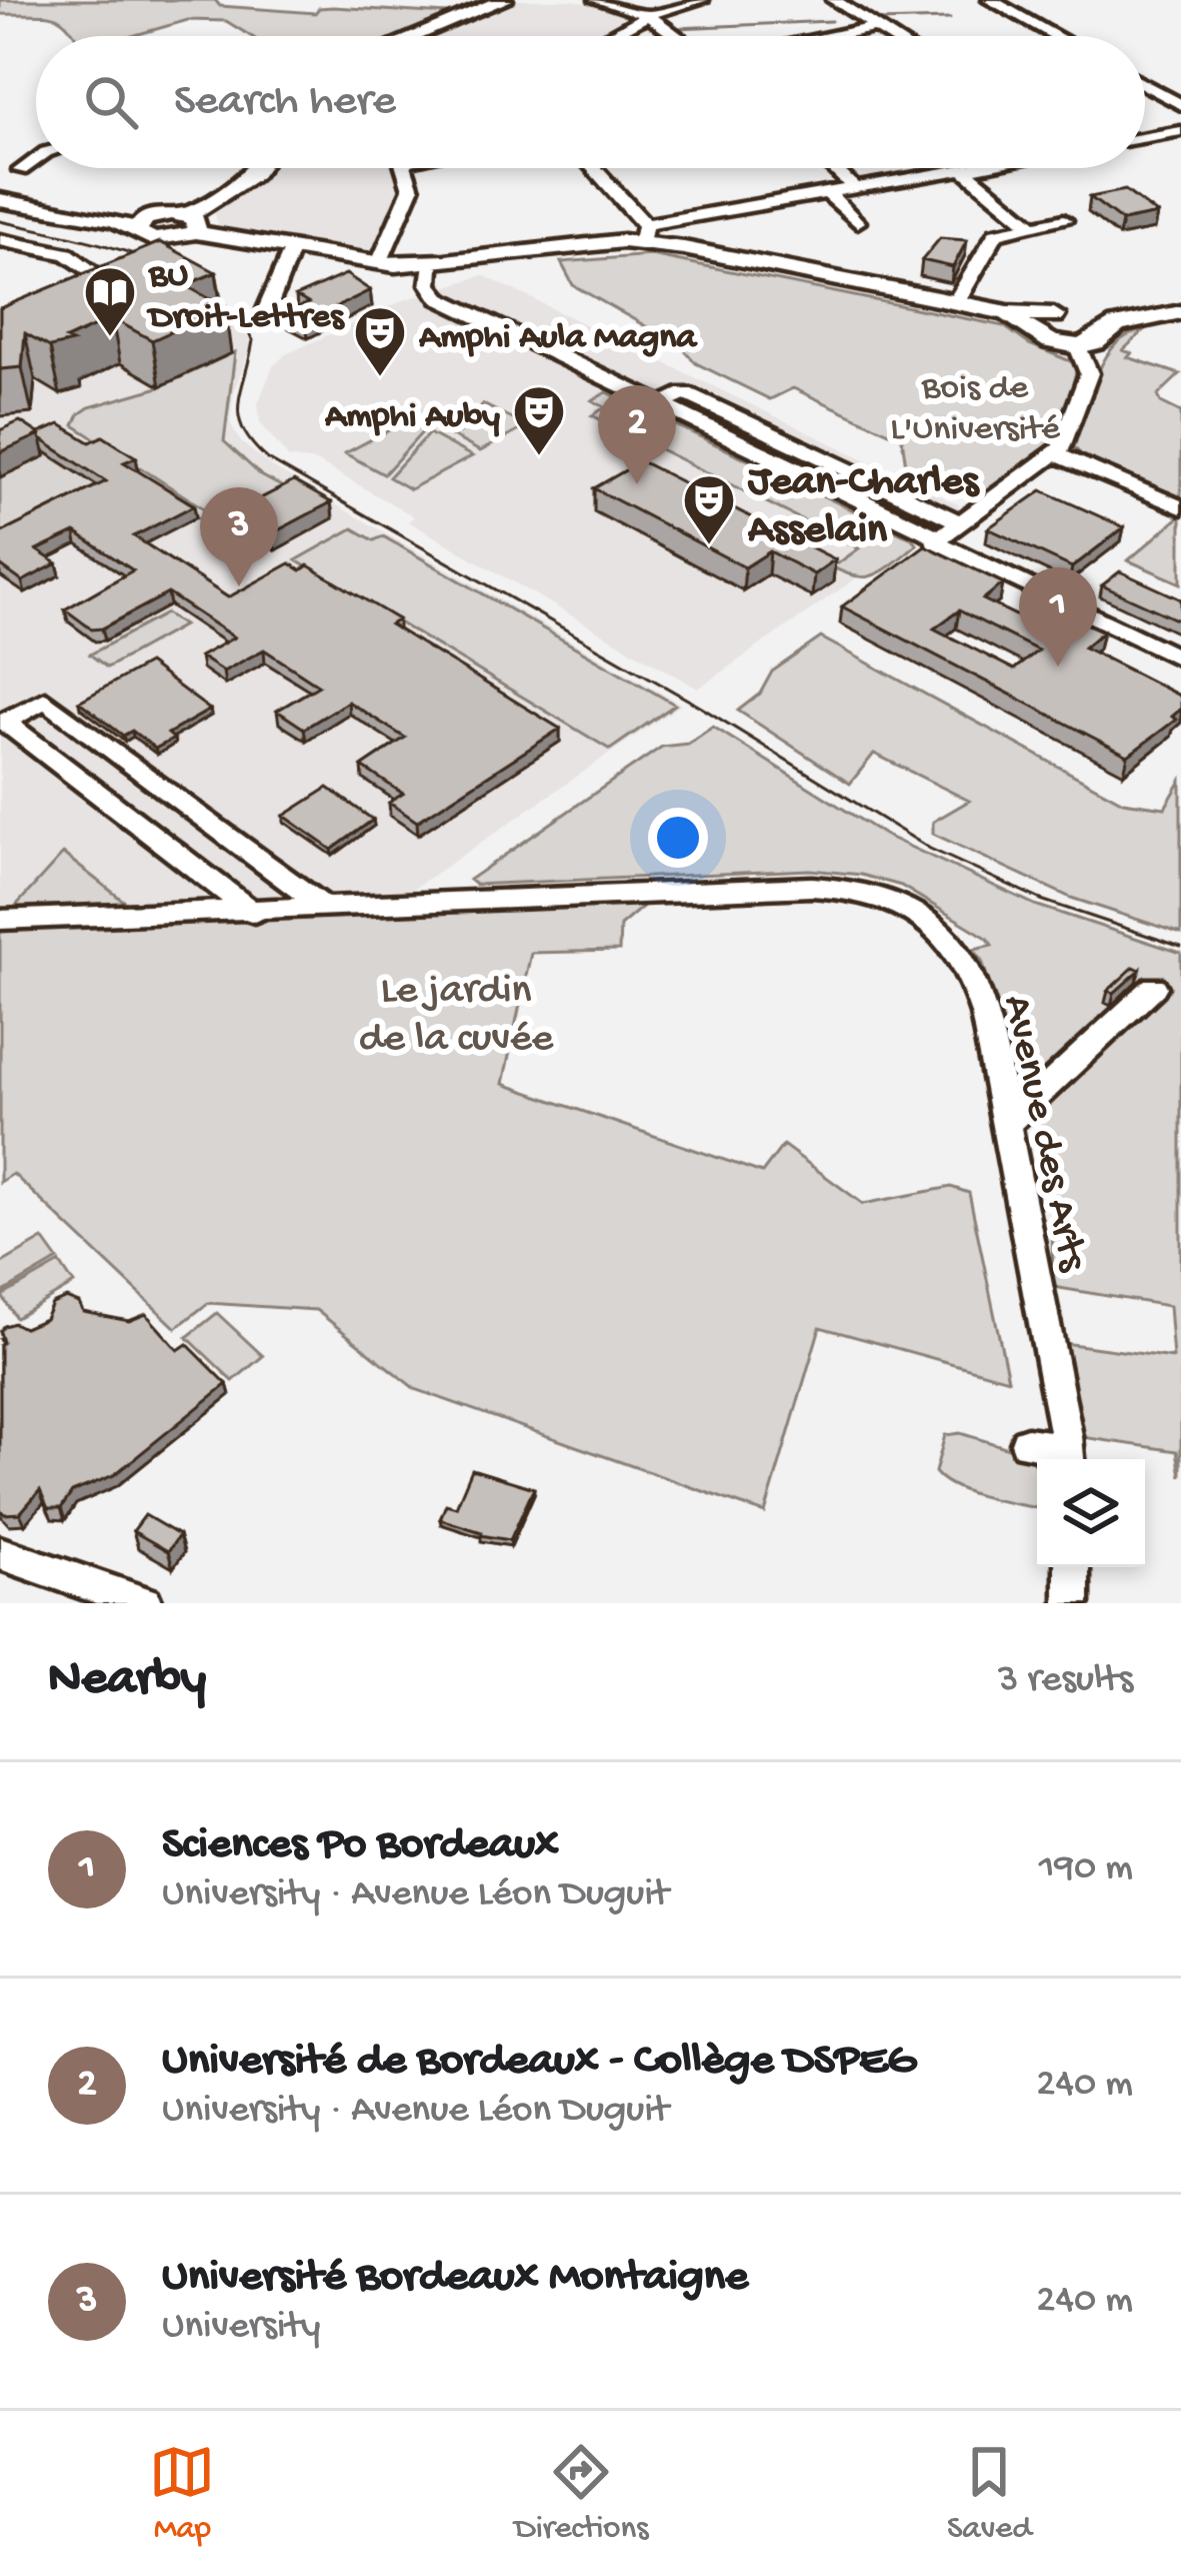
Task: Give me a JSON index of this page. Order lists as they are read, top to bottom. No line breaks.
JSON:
{"streets":{"street":["Avenue des Arts"]},"parks":["Bois de L'Université","Le jardin de la cuvée"],"places":{"library":["BU Droit-Lettres"],"theatre":["Amphi Aula Magna","Amphi Auby","Jean-Charles Asselain"]},"page":{"search":"Search here","pins":["2","3","1"],"heading":["Nearby","3 results"],"list":[{"mark":"1","name":"Sciences Po Bordeaux","note":"University · Avenue Léon Duguit","value":"190 m"},{"mark":"2","name":"Université de Bordeaux - Collège DSPEG","note":"University · Avenue Léon Duguit","value":"240 m"},{"mark":"3","name":"Université Bordeaux Montaigne","note":"University","value":"240 m"}],"nav":["Map","Directions","Saved"]}}
